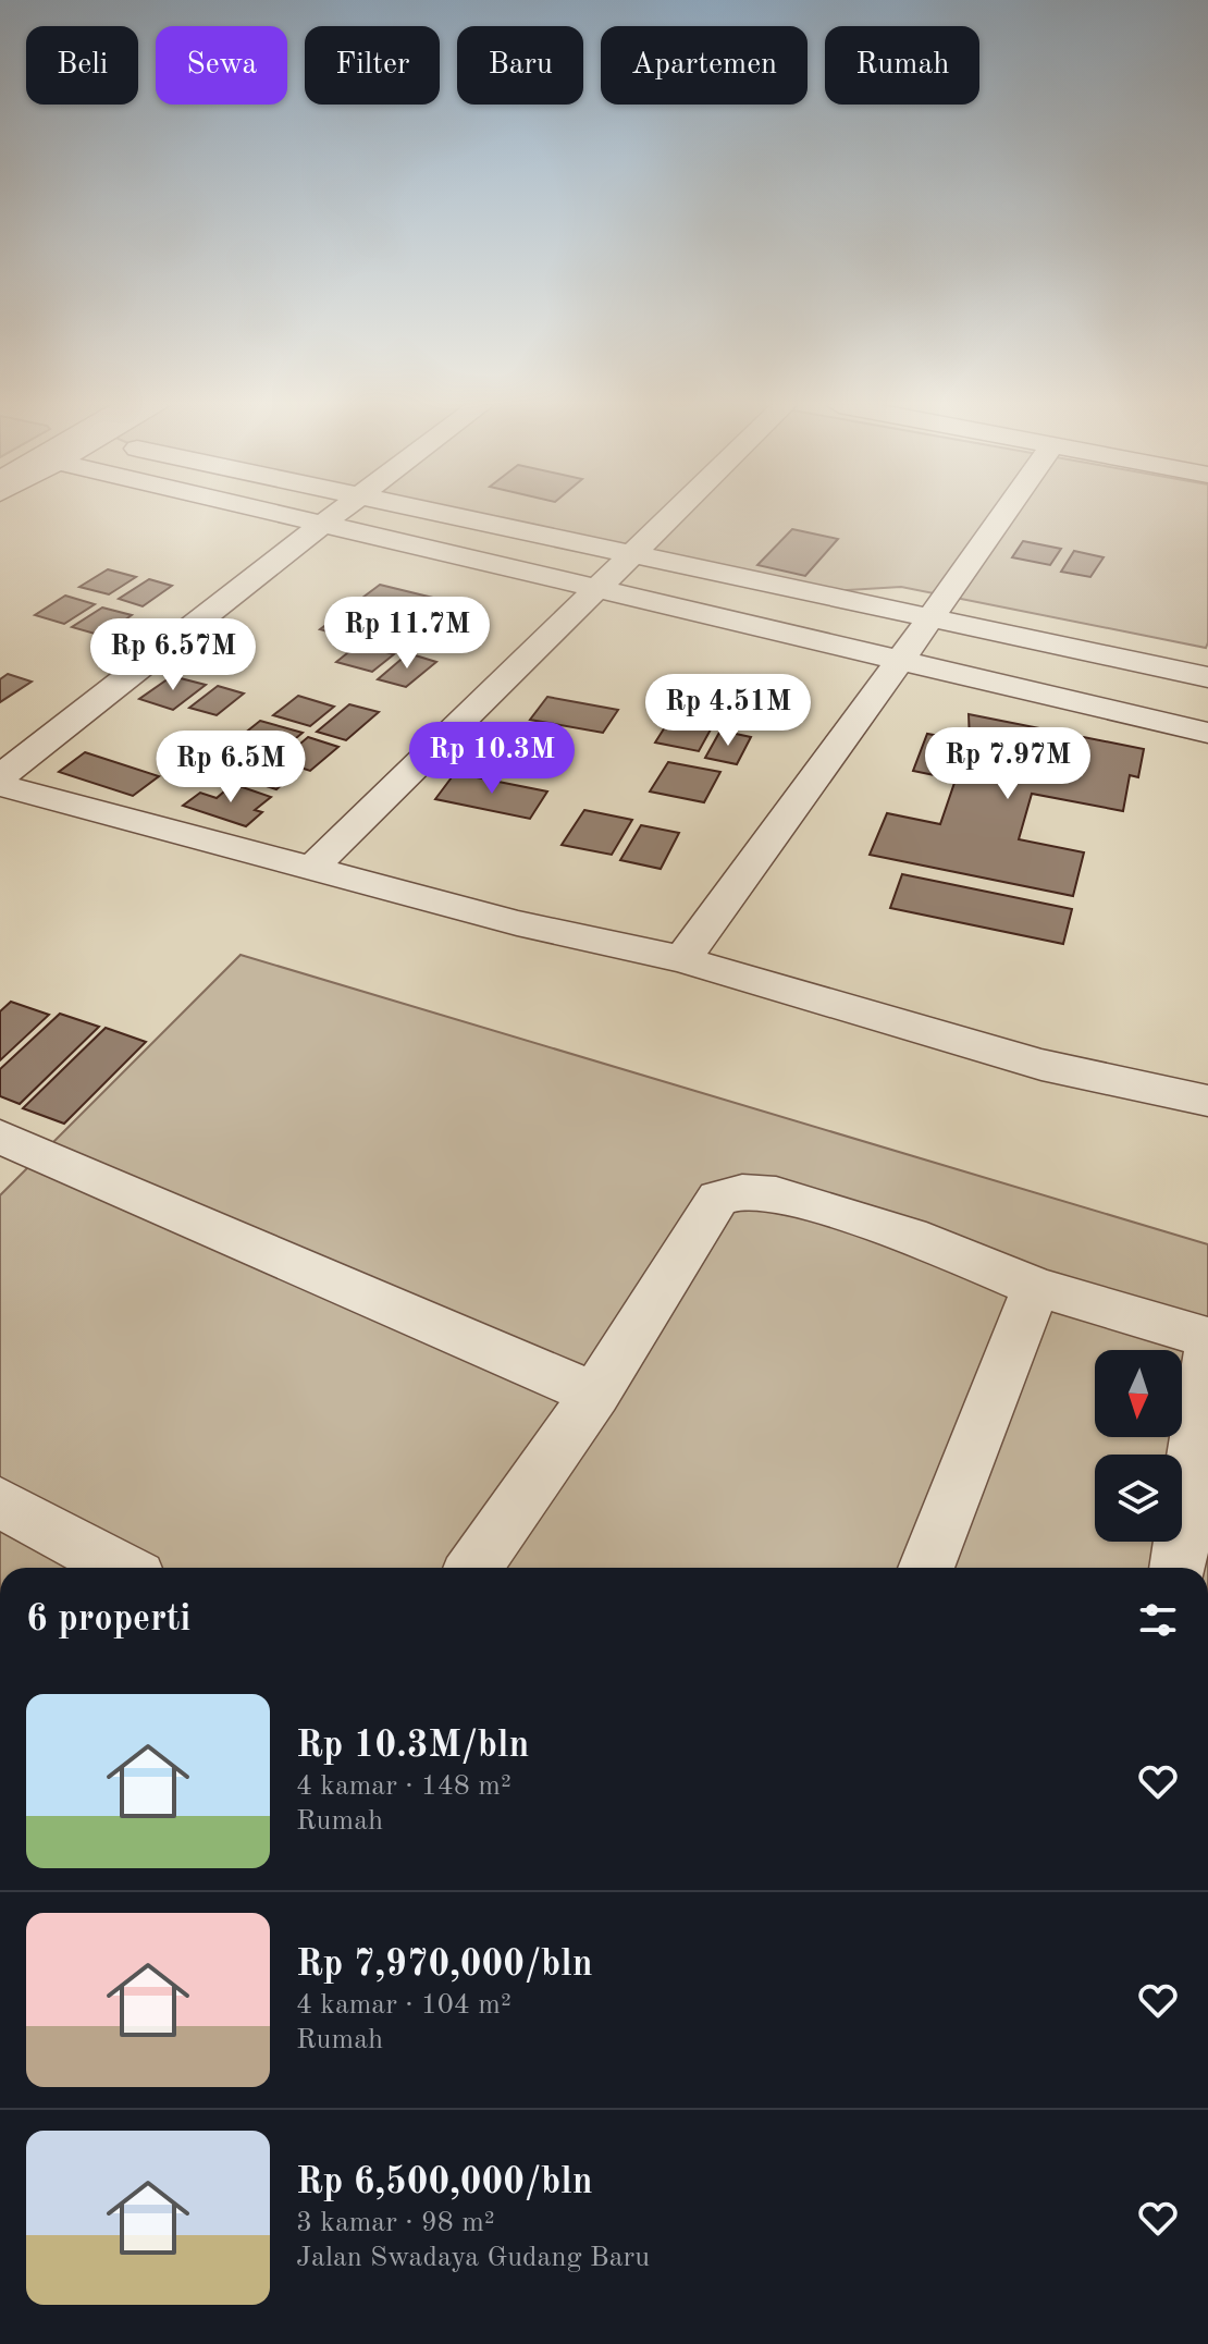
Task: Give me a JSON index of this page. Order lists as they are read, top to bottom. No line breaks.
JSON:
{"north":"bottom","page":{"chip":["Beli","Sewa","Filter","Baru","Apartemen","Rumah"],"price":["Rp 11.7M","Rp 6.57M","Rp 4.51M","Rp 10.3M","Rp 7.97M","Rp 6.5M"],"heading":"6 properti","list":[{"name":"Rp 10.3M/bln","note":"4 kamar · 148 m² · Rumah"},{"name":"Rp 7,970,000/bln","note":"4 kamar · 104 m² · Rumah"},{"name":"Rp 6,500,000/bln","note":"3 kamar · 98 m² · Jalan Swadaya Gudang Baru"}]}}
